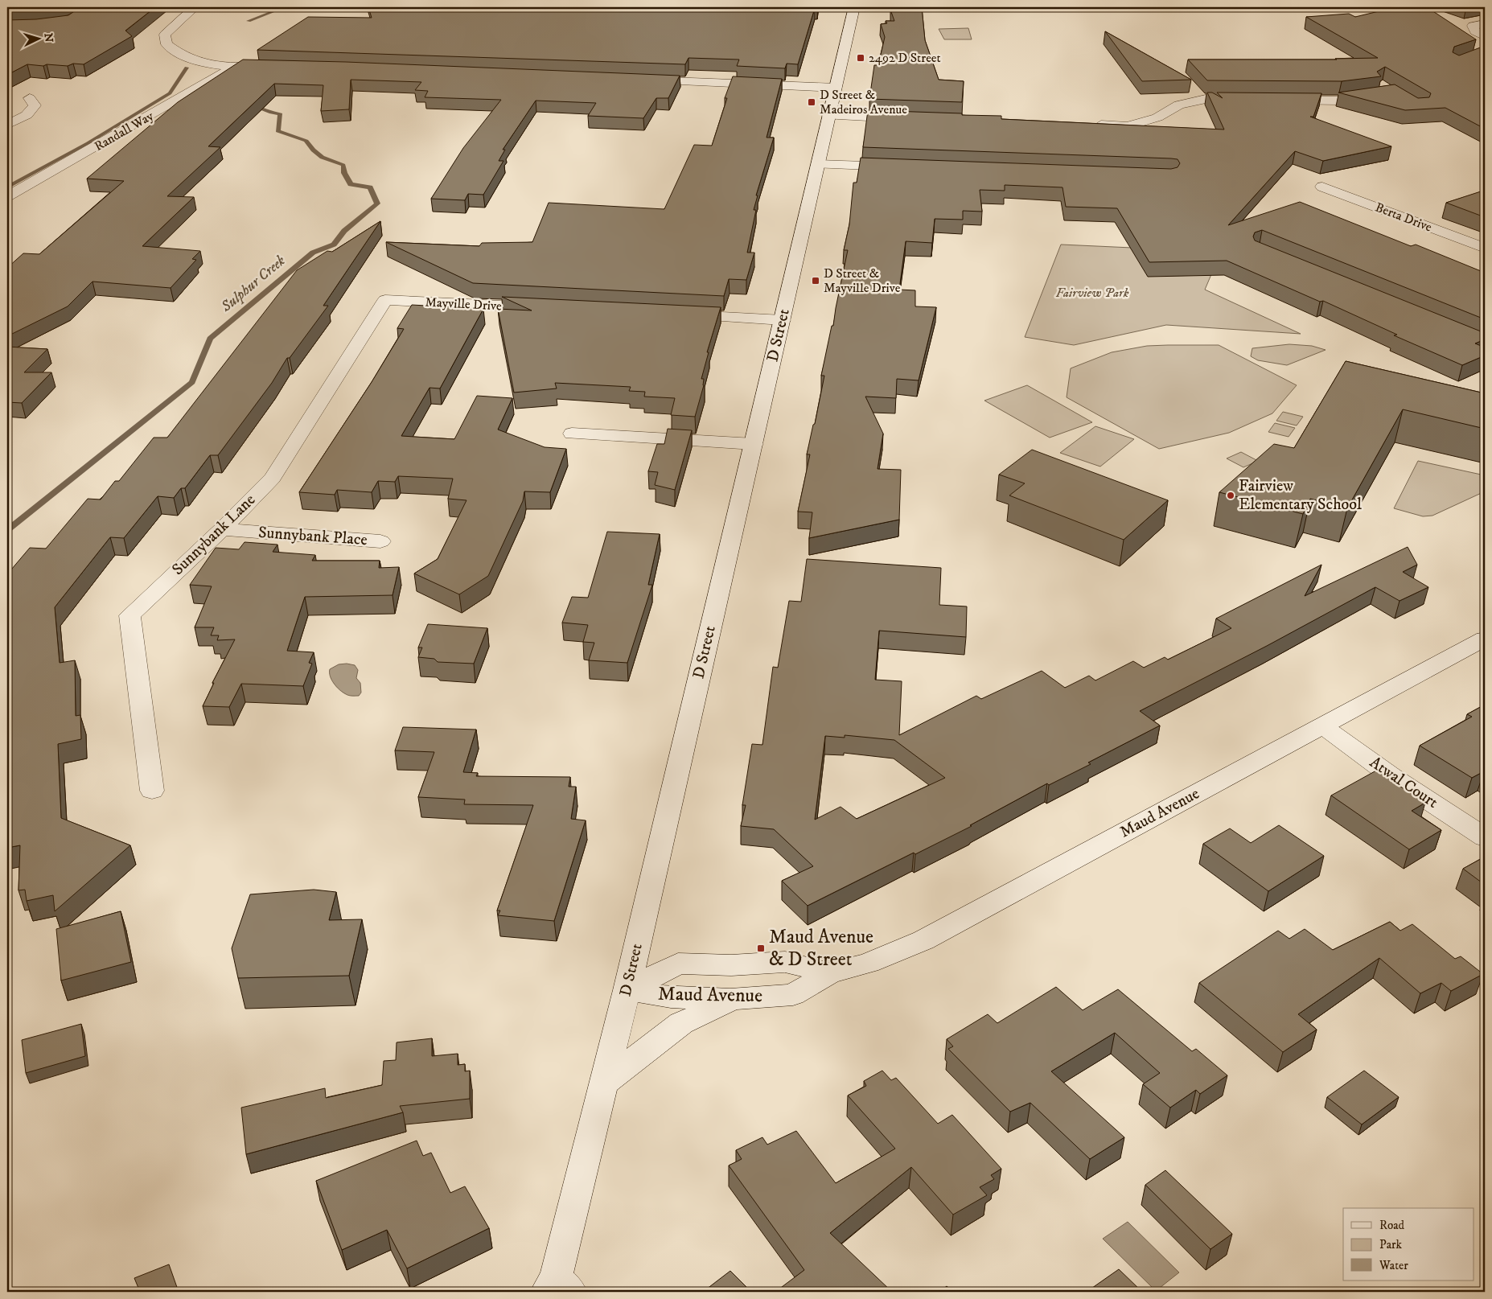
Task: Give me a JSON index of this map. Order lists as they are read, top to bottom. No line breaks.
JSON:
{"streets":{"street":["Randall Way","Berta Drive","Mayville Drive","D Street","Sunnybank Lane","Sunnybank Place","Atwal Court","Maud Avenue"]},"crossings":[["Mayville Drive","Sunnybank Lane"],["D Street","Maud Avenue"],["Sunnybank Lane","Sunnybank Place"],["Atwal Court","Maud Avenue"]],"water":["Sulphur Creek"],"parks":["Fairview Park"],"places":{"transit":["2492 D Street","D Street & Madeiros Avenue","D Street & Mayville Drive","Maud Avenue & D Street"],"other":["Fairview Elementary School"]},"legend":["Road","Park","Water"],"north":"right"}
